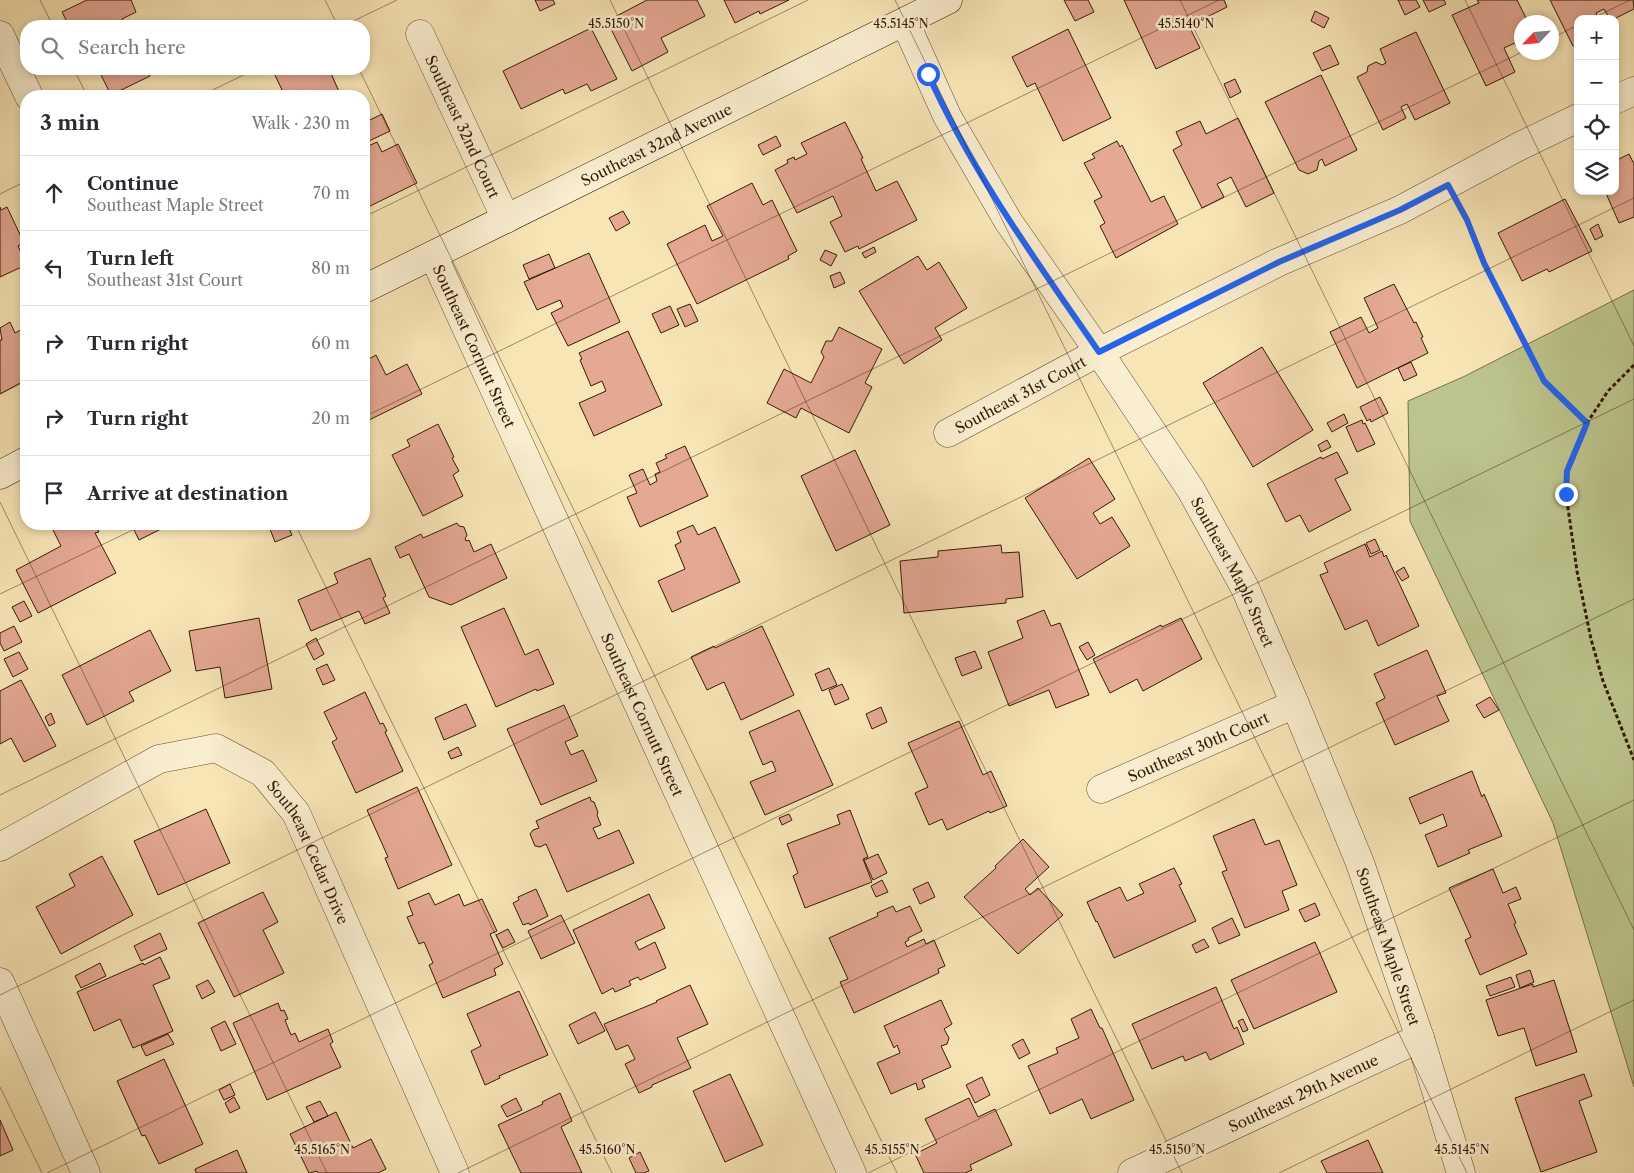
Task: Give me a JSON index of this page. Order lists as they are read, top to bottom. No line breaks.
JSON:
{"streets":{"street":["Southeast 32nd Court","Southeast 32nd Avenue","Southeast Cornutt Street","Southeast 31st Court","Southeast Maple Street","Southeast 30th Court","Southeast Cedar Drive","Southeast 29th Avenue"]},"crossings":[["Southeast 32nd Court","Southeast 32nd Avenue"],["Southeast 32nd Avenue","Southeast Cornutt Street"],["Southeast 32nd Avenue","Southeast Maple Street"],["Southeast 31st Court","Southeast Maple Street"],["Southeast Maple Street","Southeast 30th Court"],["Southeast Maple Street","Southeast 29th Avenue"]],"north":"bottom left","page":{"map_buttons":["+","−"],"search":"Search here","heading":["3 min","Walk · 230 m"],"list":[["Continue","Southeast Maple Street","70 m"],["Turn left","Southeast 31st Court","80 m"],["Turn right","60 m"],["Turn right","20 m"],"Arrive at destination"]},"coordinates":["45.5150°N","45.5145°N","45.5140°N","45.5165°N","45.5160°N","45.5155°N"]}
